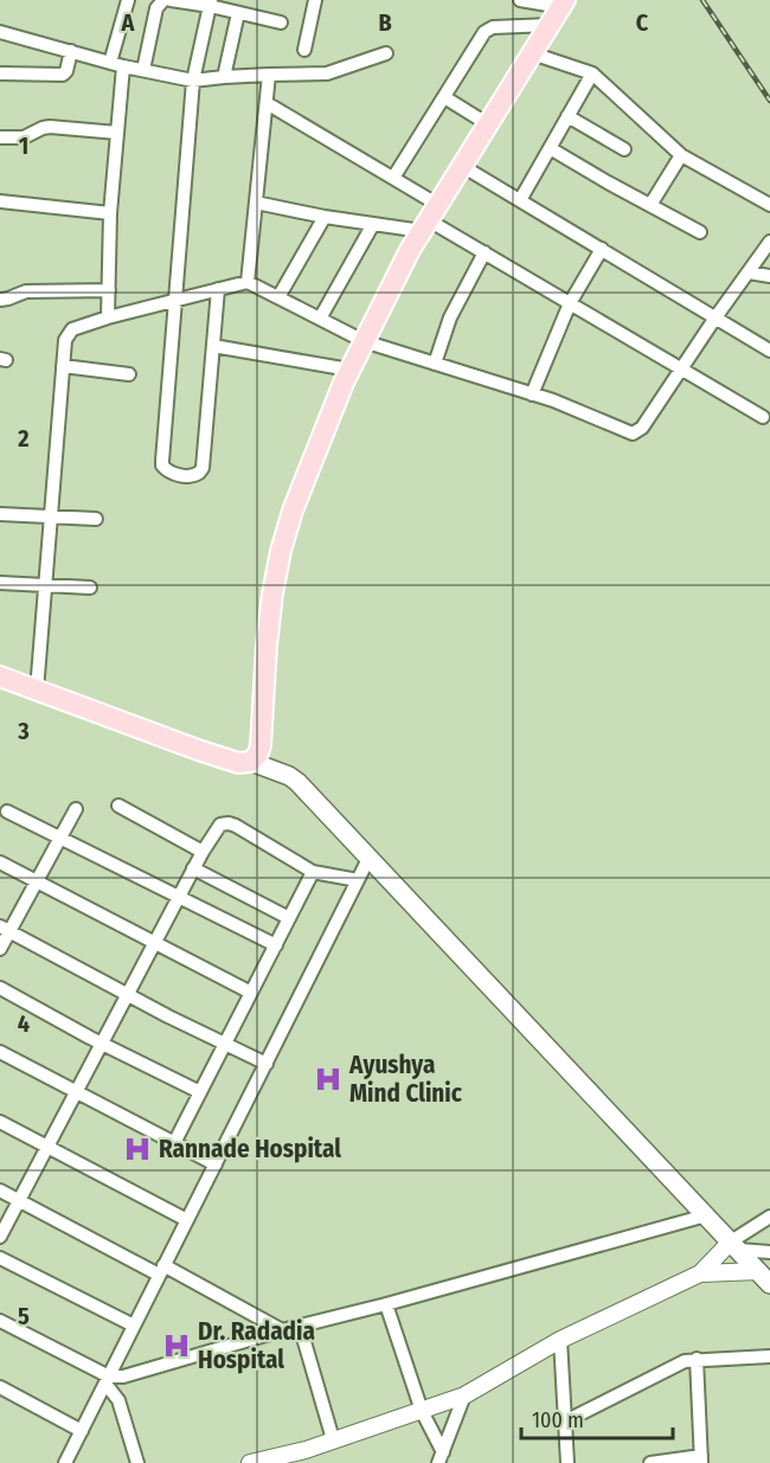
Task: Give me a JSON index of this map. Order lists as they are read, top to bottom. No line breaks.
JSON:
{"places":{"hospital":["Ayushya Mind Clinic","Rannade Hospital","Dr. Radadia Hospital"]},"scale_bar":"100 m","grid":{"columns":["A","B","C"],"rows":["1","2","3","4","5"]}}
